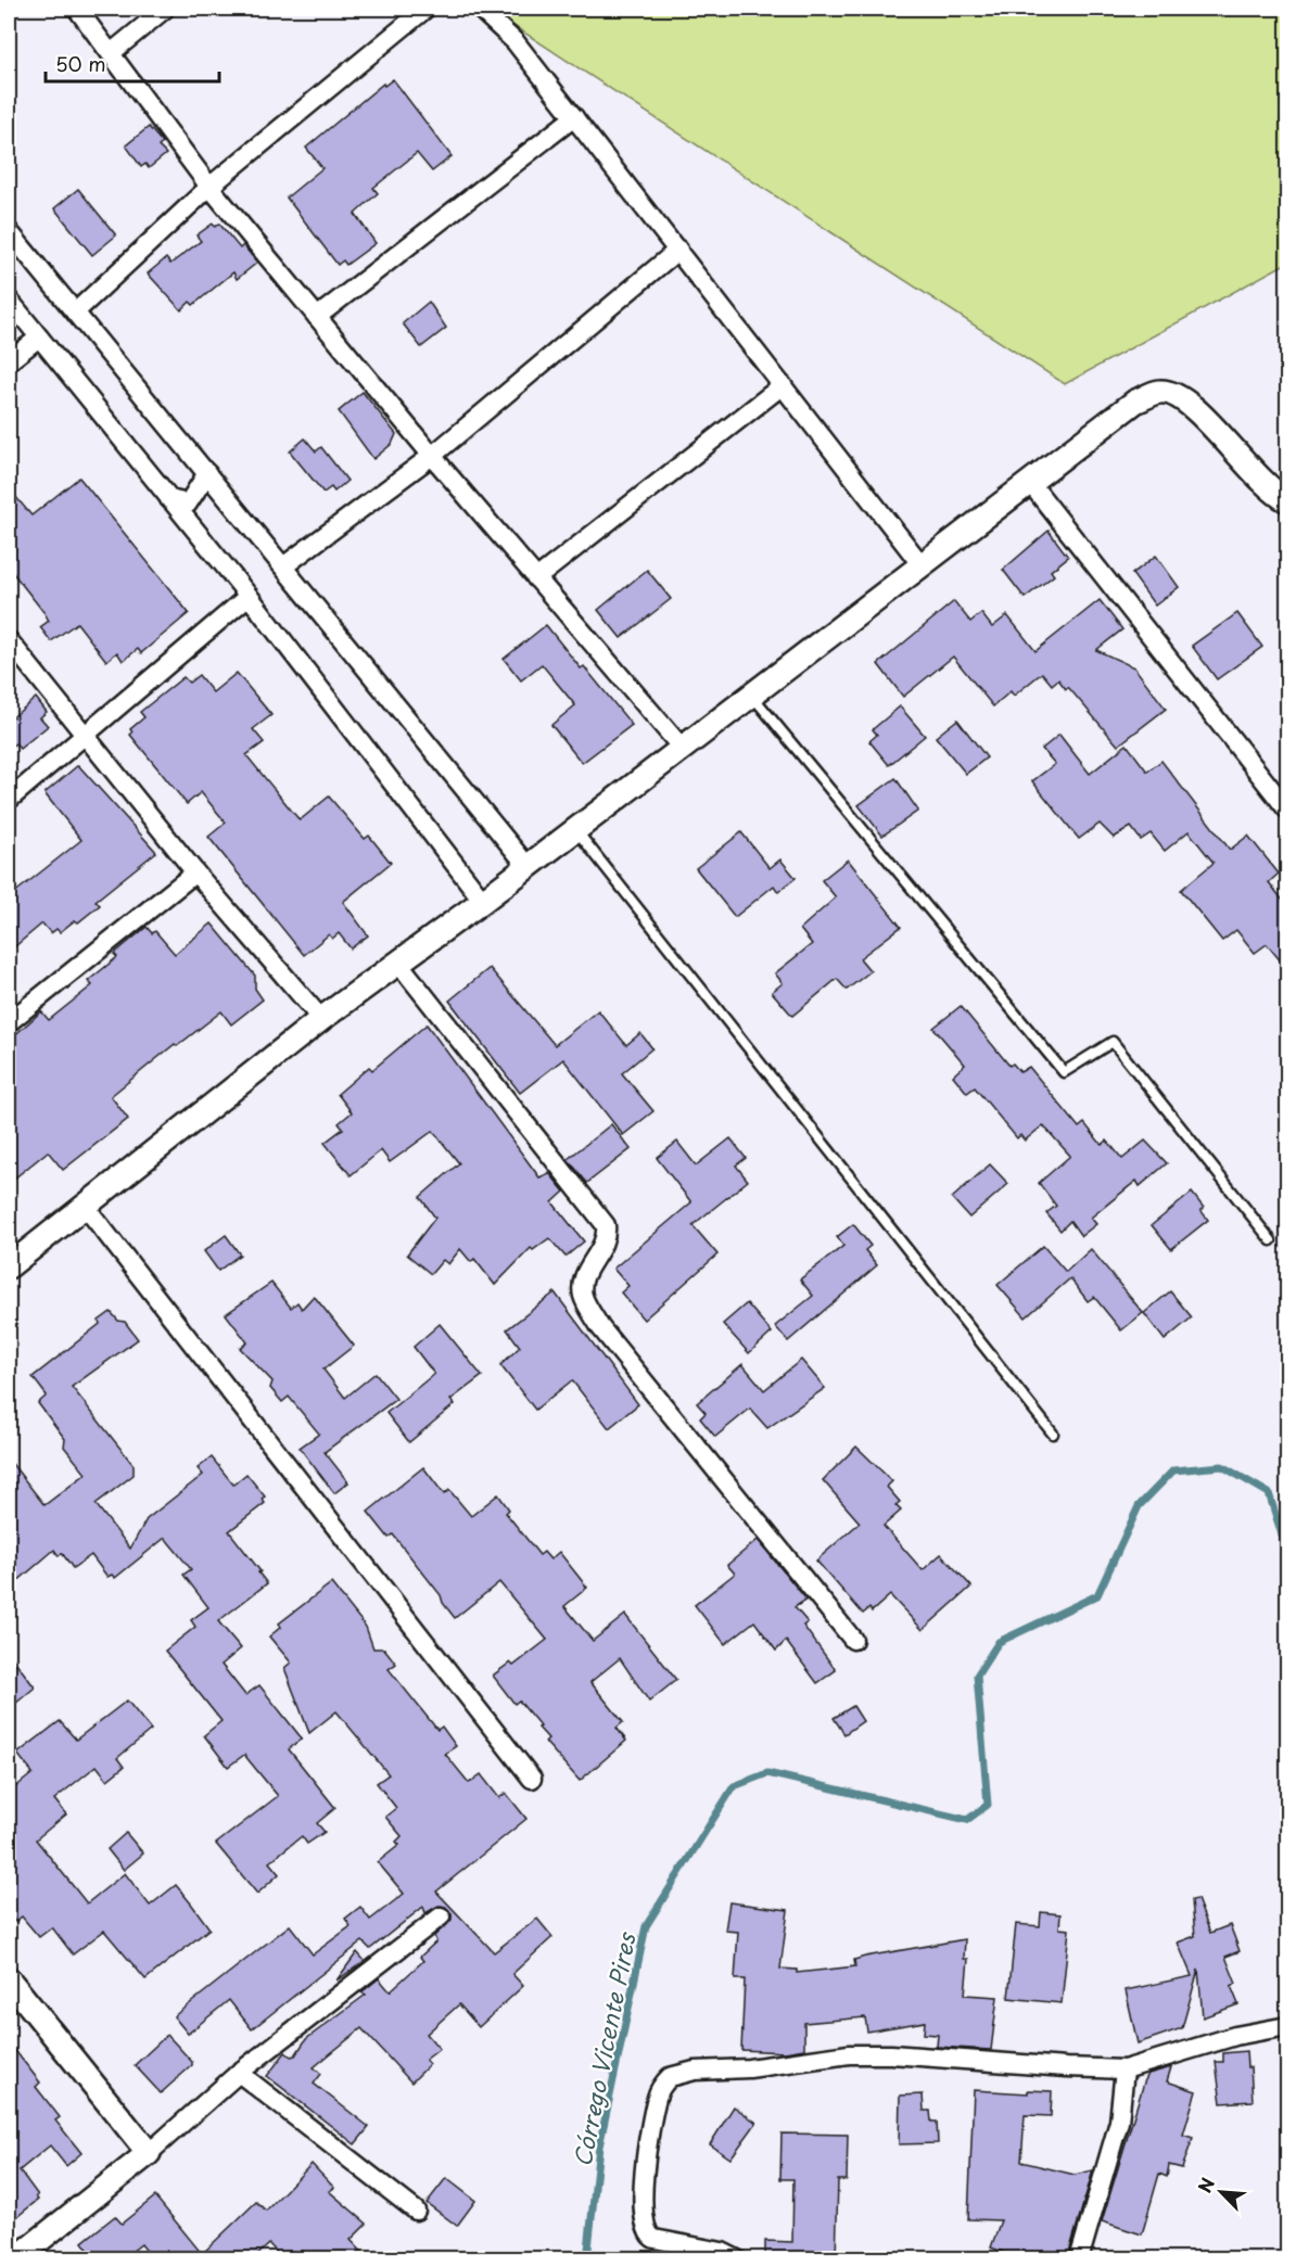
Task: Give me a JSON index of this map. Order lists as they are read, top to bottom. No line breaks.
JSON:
{"water":["Córrego Vicente Pires"],"scale_bar":"50 m","north":"top left"}
